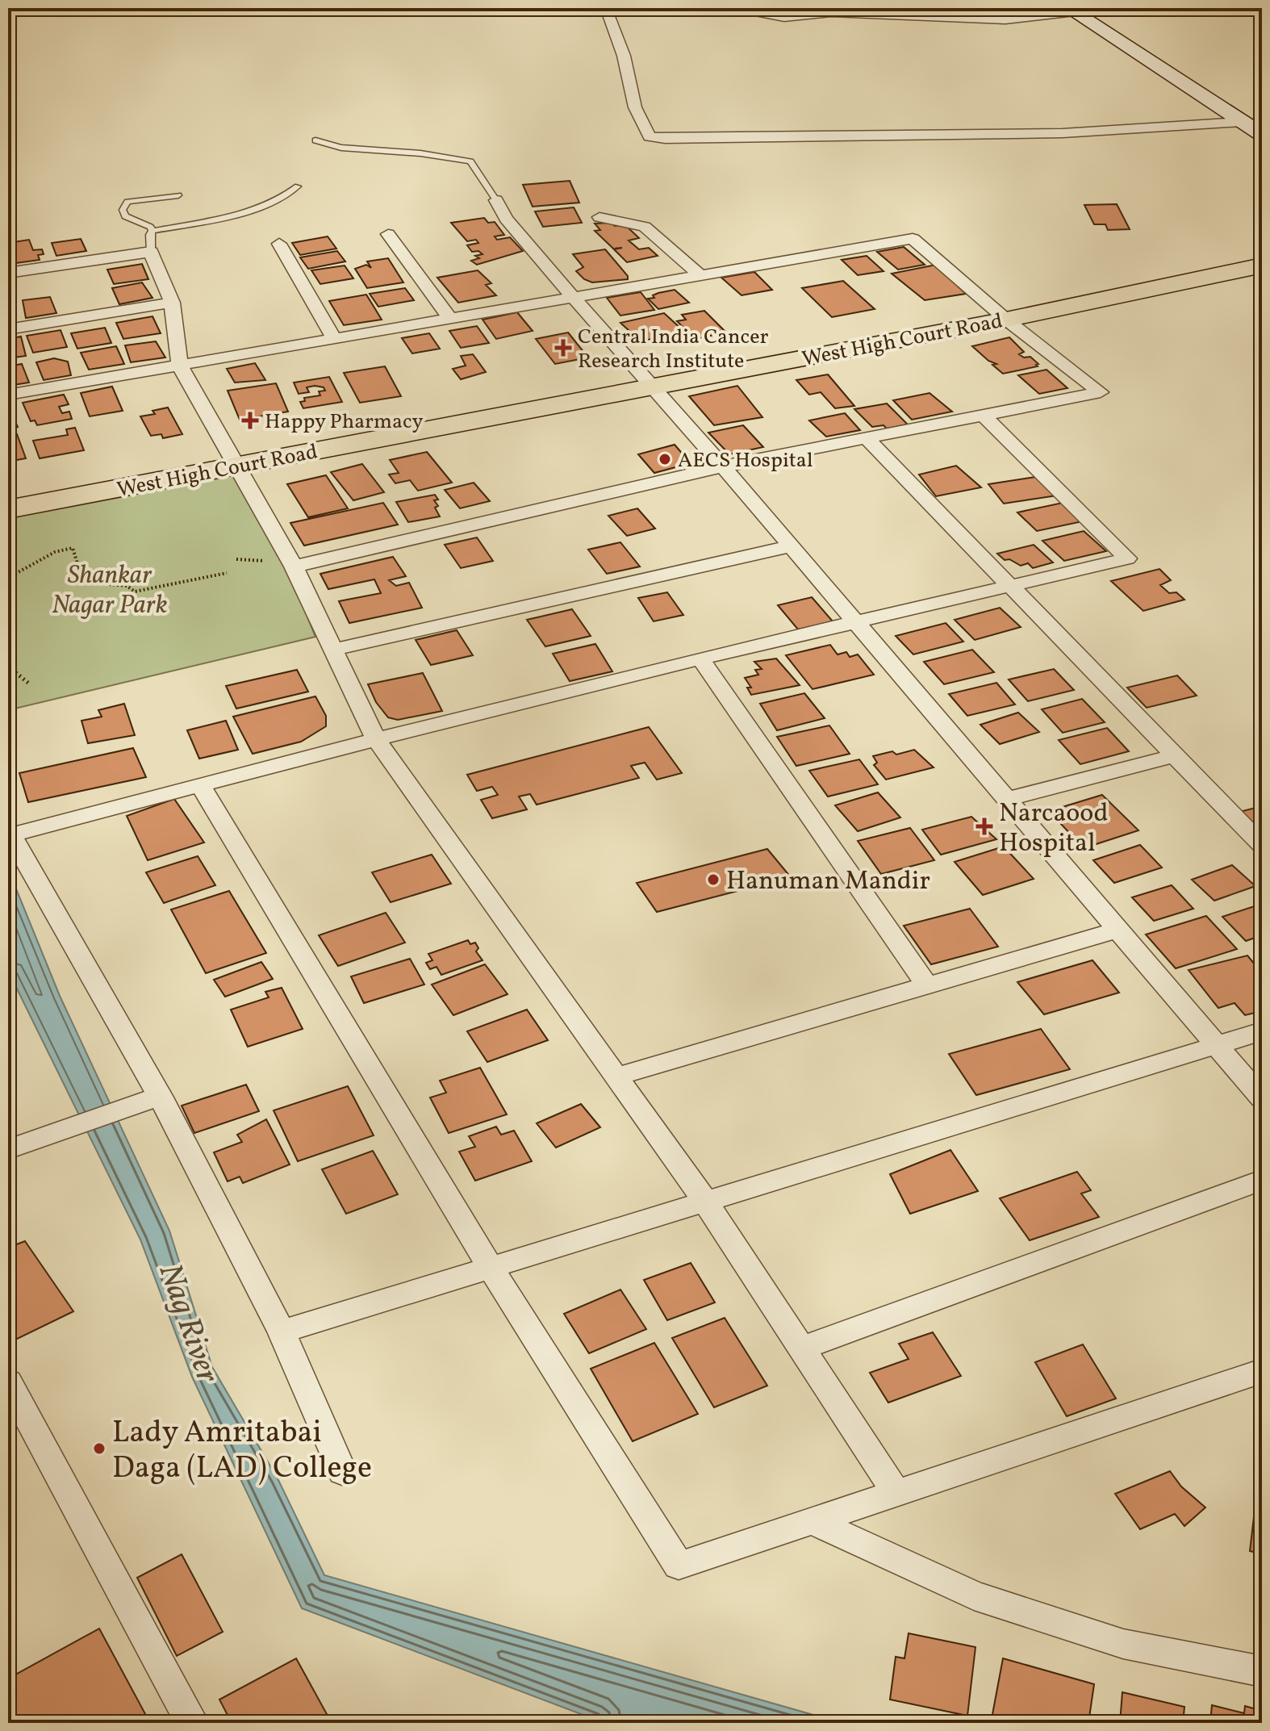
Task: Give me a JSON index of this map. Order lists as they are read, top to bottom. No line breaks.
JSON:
{"streets":{"main road":["West High Court Road"]},"water":["Nag River"],"parks":["Shankar Nagar Park"],"places":{"health":["Central India Cancer Research Institute","Happy Pharmacy","Narcaood Hospital"],"other":["AECS Hospital","Hanuman Mandir","Lady Amritabai Daga (LAD) College"]}}
